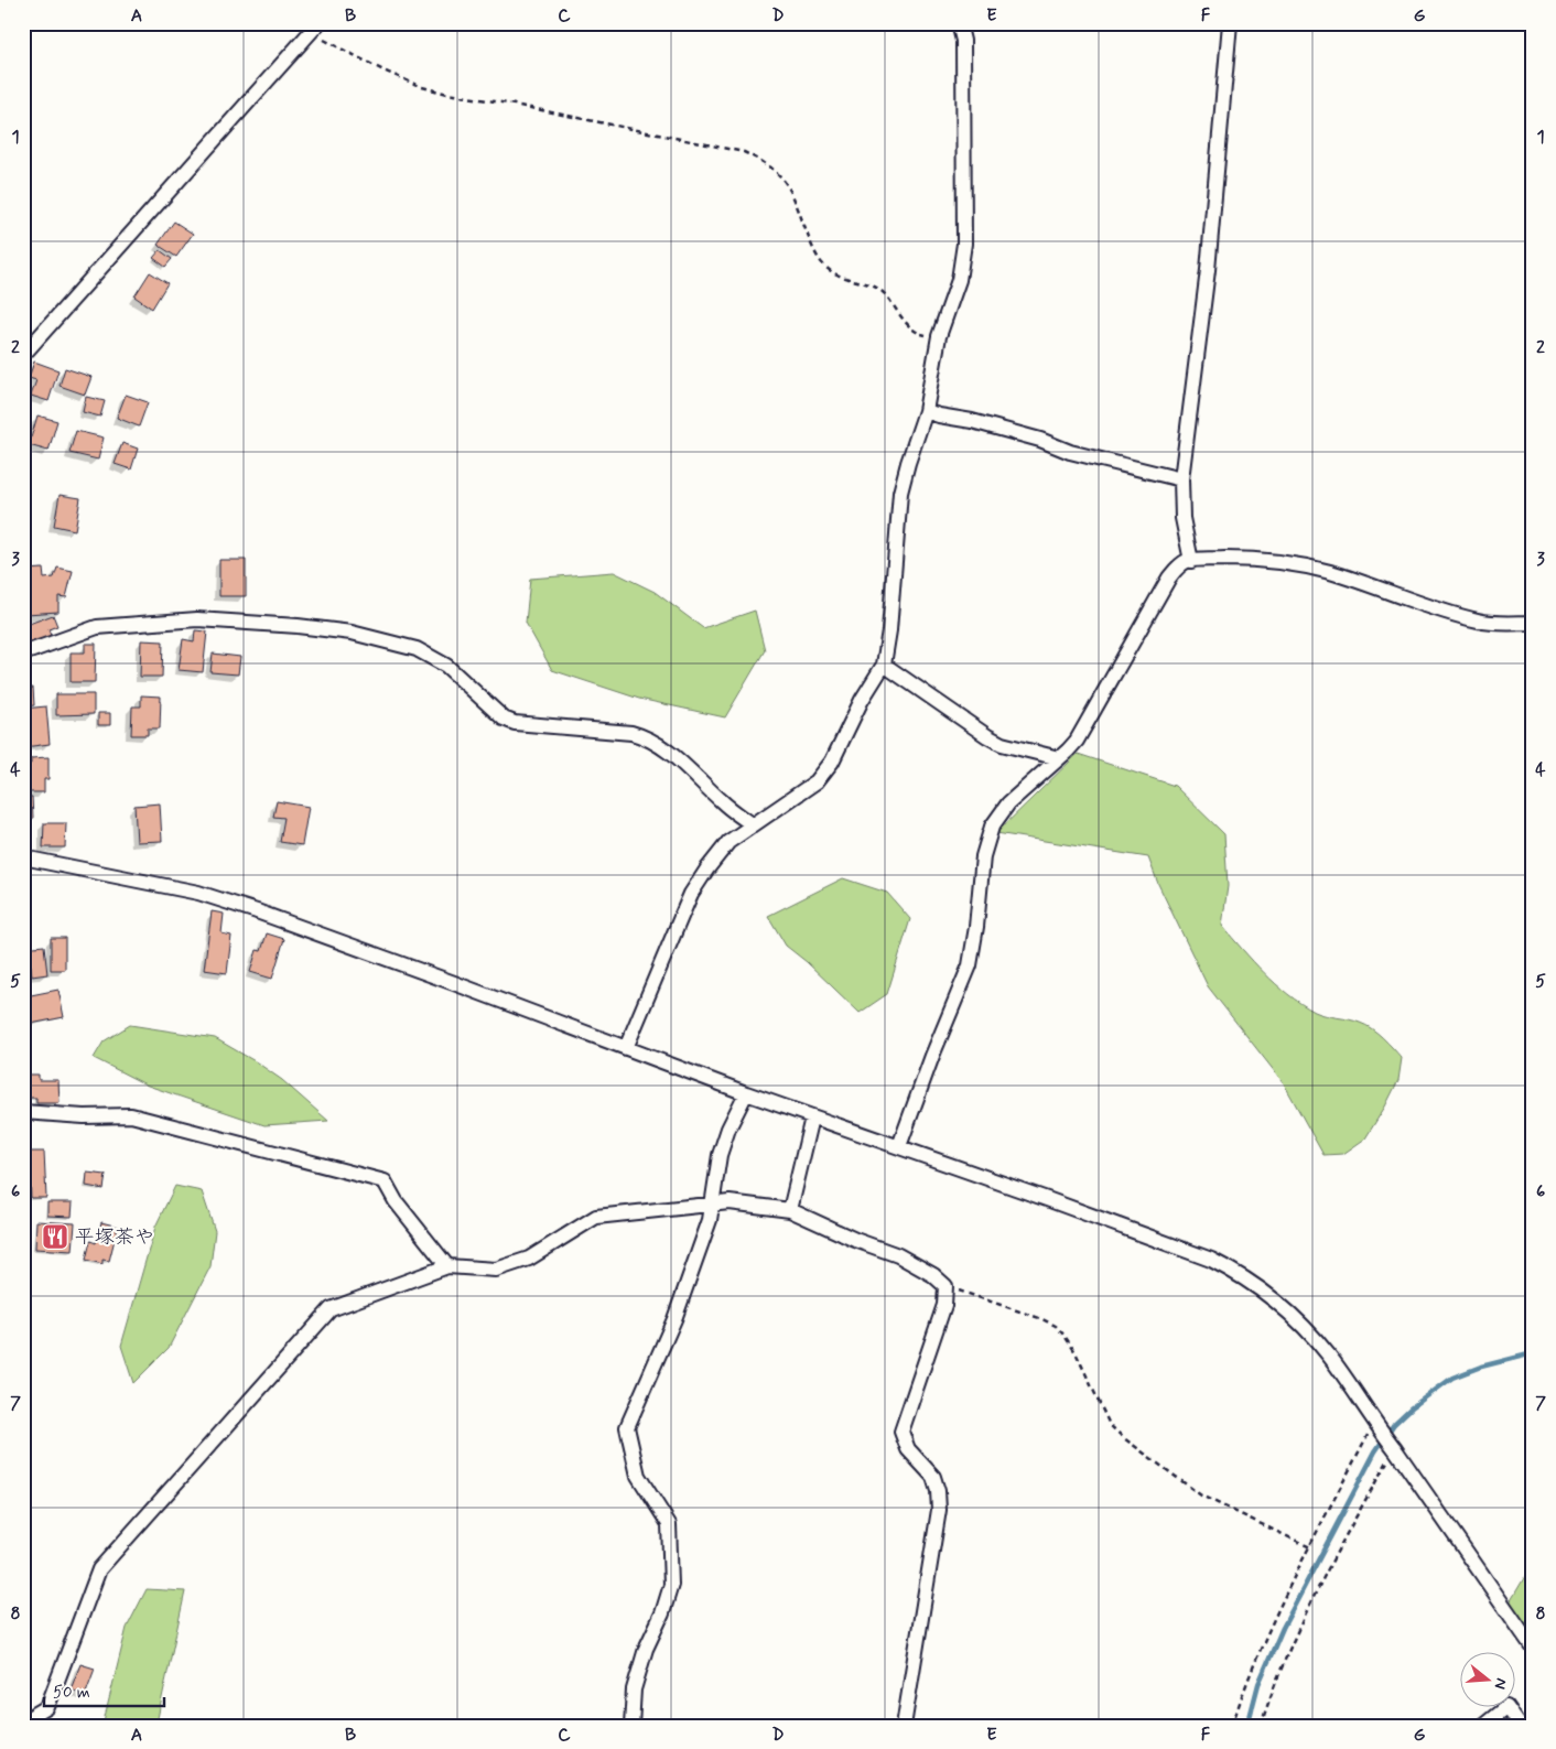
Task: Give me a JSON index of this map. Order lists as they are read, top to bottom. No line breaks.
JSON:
{"places":{"restaurant":["平塚茶や"]},"scale_bar":"50 m","north":"right","grid":{"columns":["A","B","C","D","E","F","G"],"rows":["1","2","3","4","5","6","7","8"]}}
